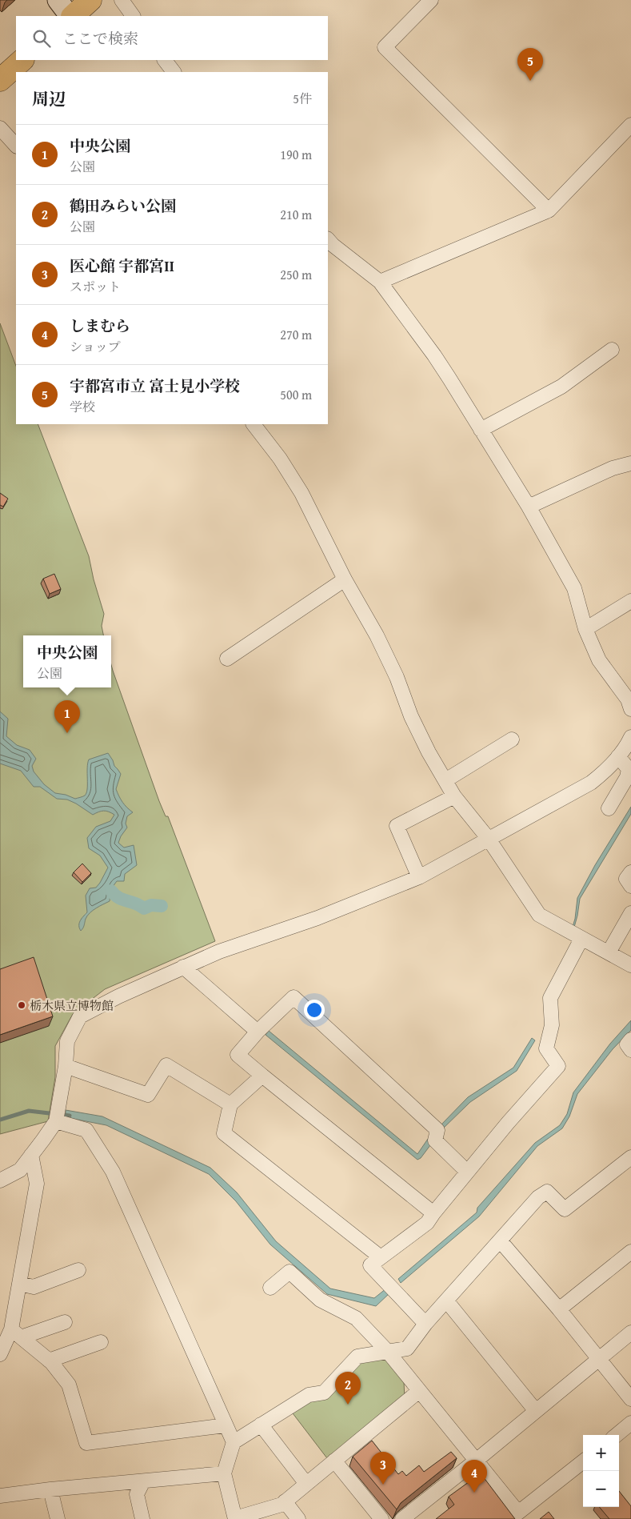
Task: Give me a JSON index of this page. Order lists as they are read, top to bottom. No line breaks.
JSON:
{"places":["栃木県立博物館"],"page":{"search":"ここで検索","pins":["5","1","2","3","4"],"heading":["周辺","5件"],"list":[{"mark":"1","name":"中央公園","note":"公園","value":"190 m"},{"mark":"2","name":"鶴田みらい公園","note":"公園","value":"210 m"},{"mark":"3","name":"医心館 宇都宮Ⅱ","note":"スポット","value":"250 m"},{"mark":"4","name":"しまむら","note":"ショップ","value":"270 m"},{"mark":"5","name":"宇都宮市立 富士見小学校","note":"学校","value":"500 m"}],"popup":["中央公園","公園"],"map_buttons":["+","−"]}}
